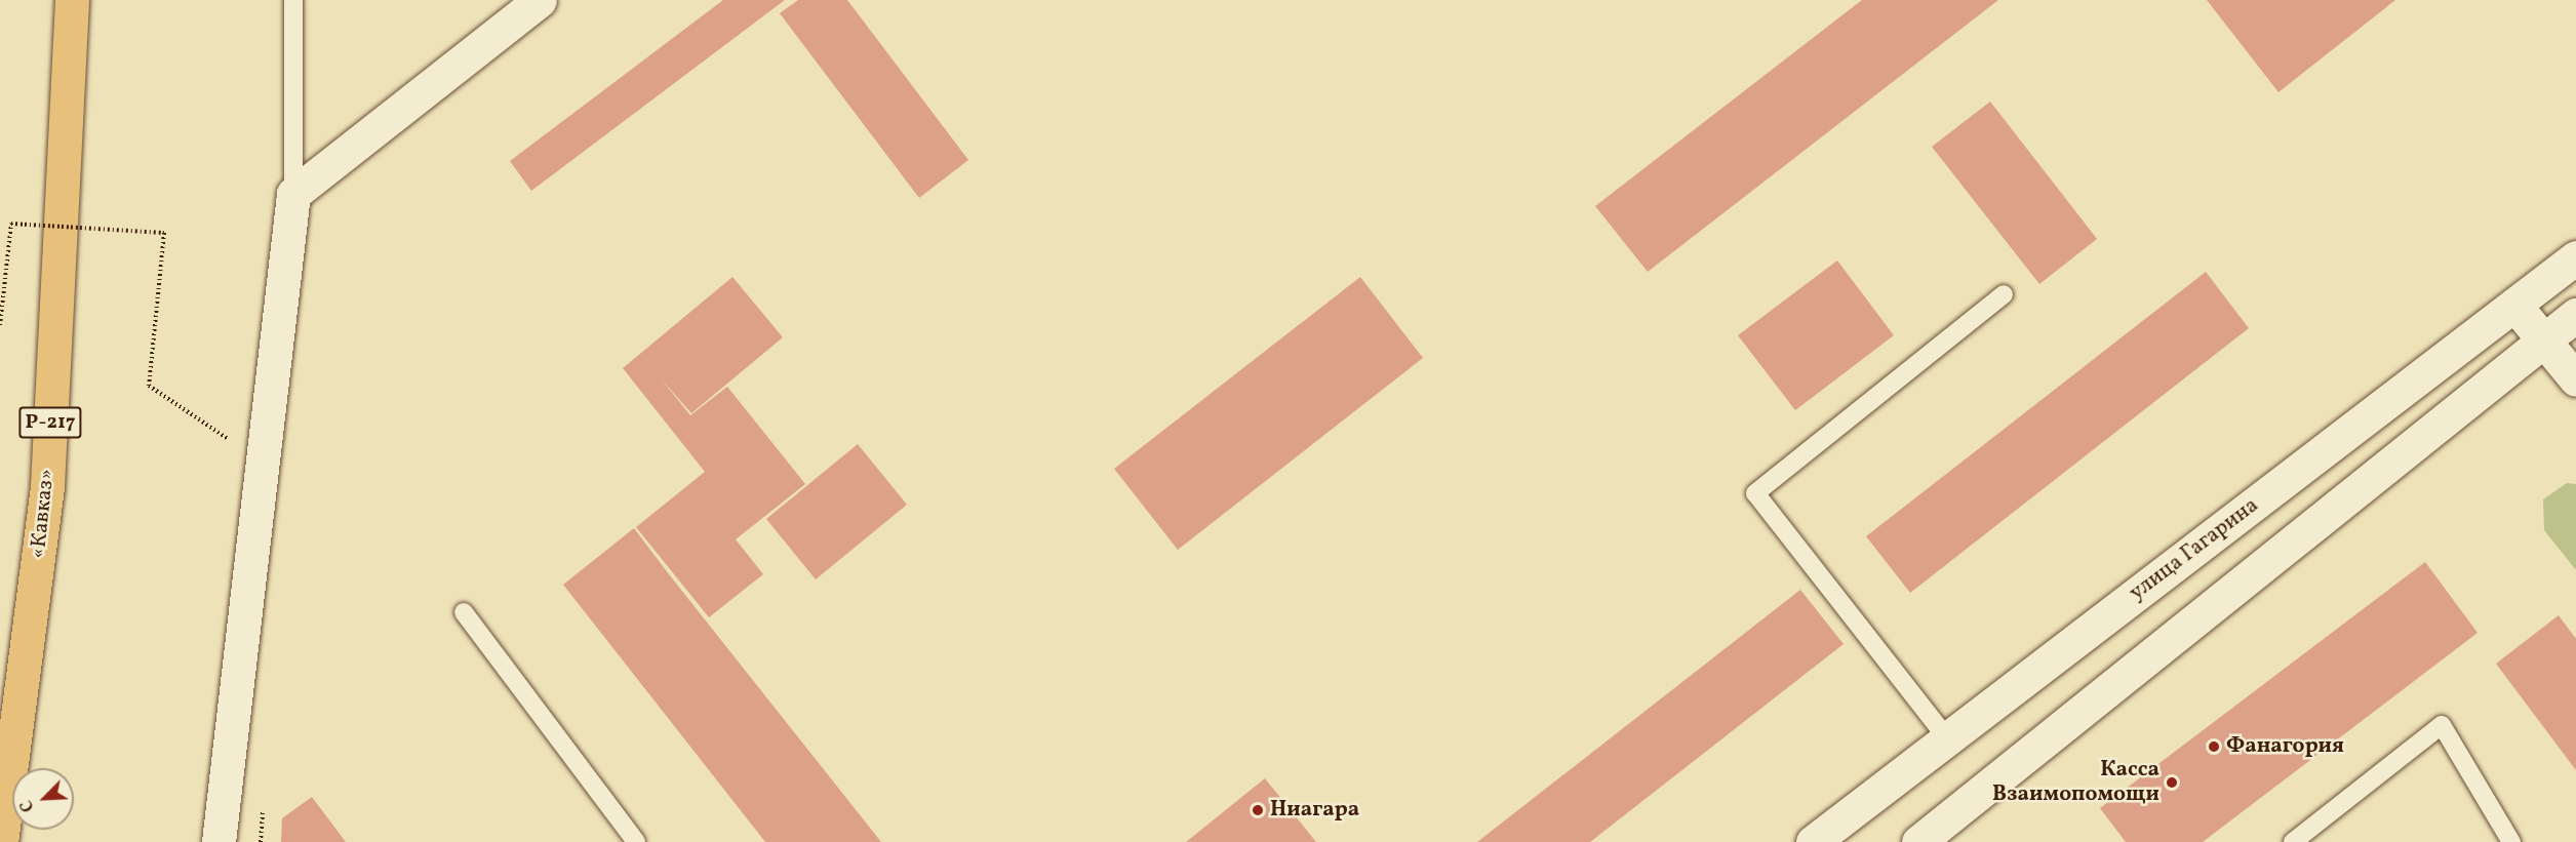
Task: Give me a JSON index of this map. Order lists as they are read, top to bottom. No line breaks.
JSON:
{"streets":{"highway":["Р-217","«Кавказ»"],"main road":["улица Гагарина"]},"places":["Фанагория","Касса Взаимопомощи","Ниагара"],"north":"bottom left"}
